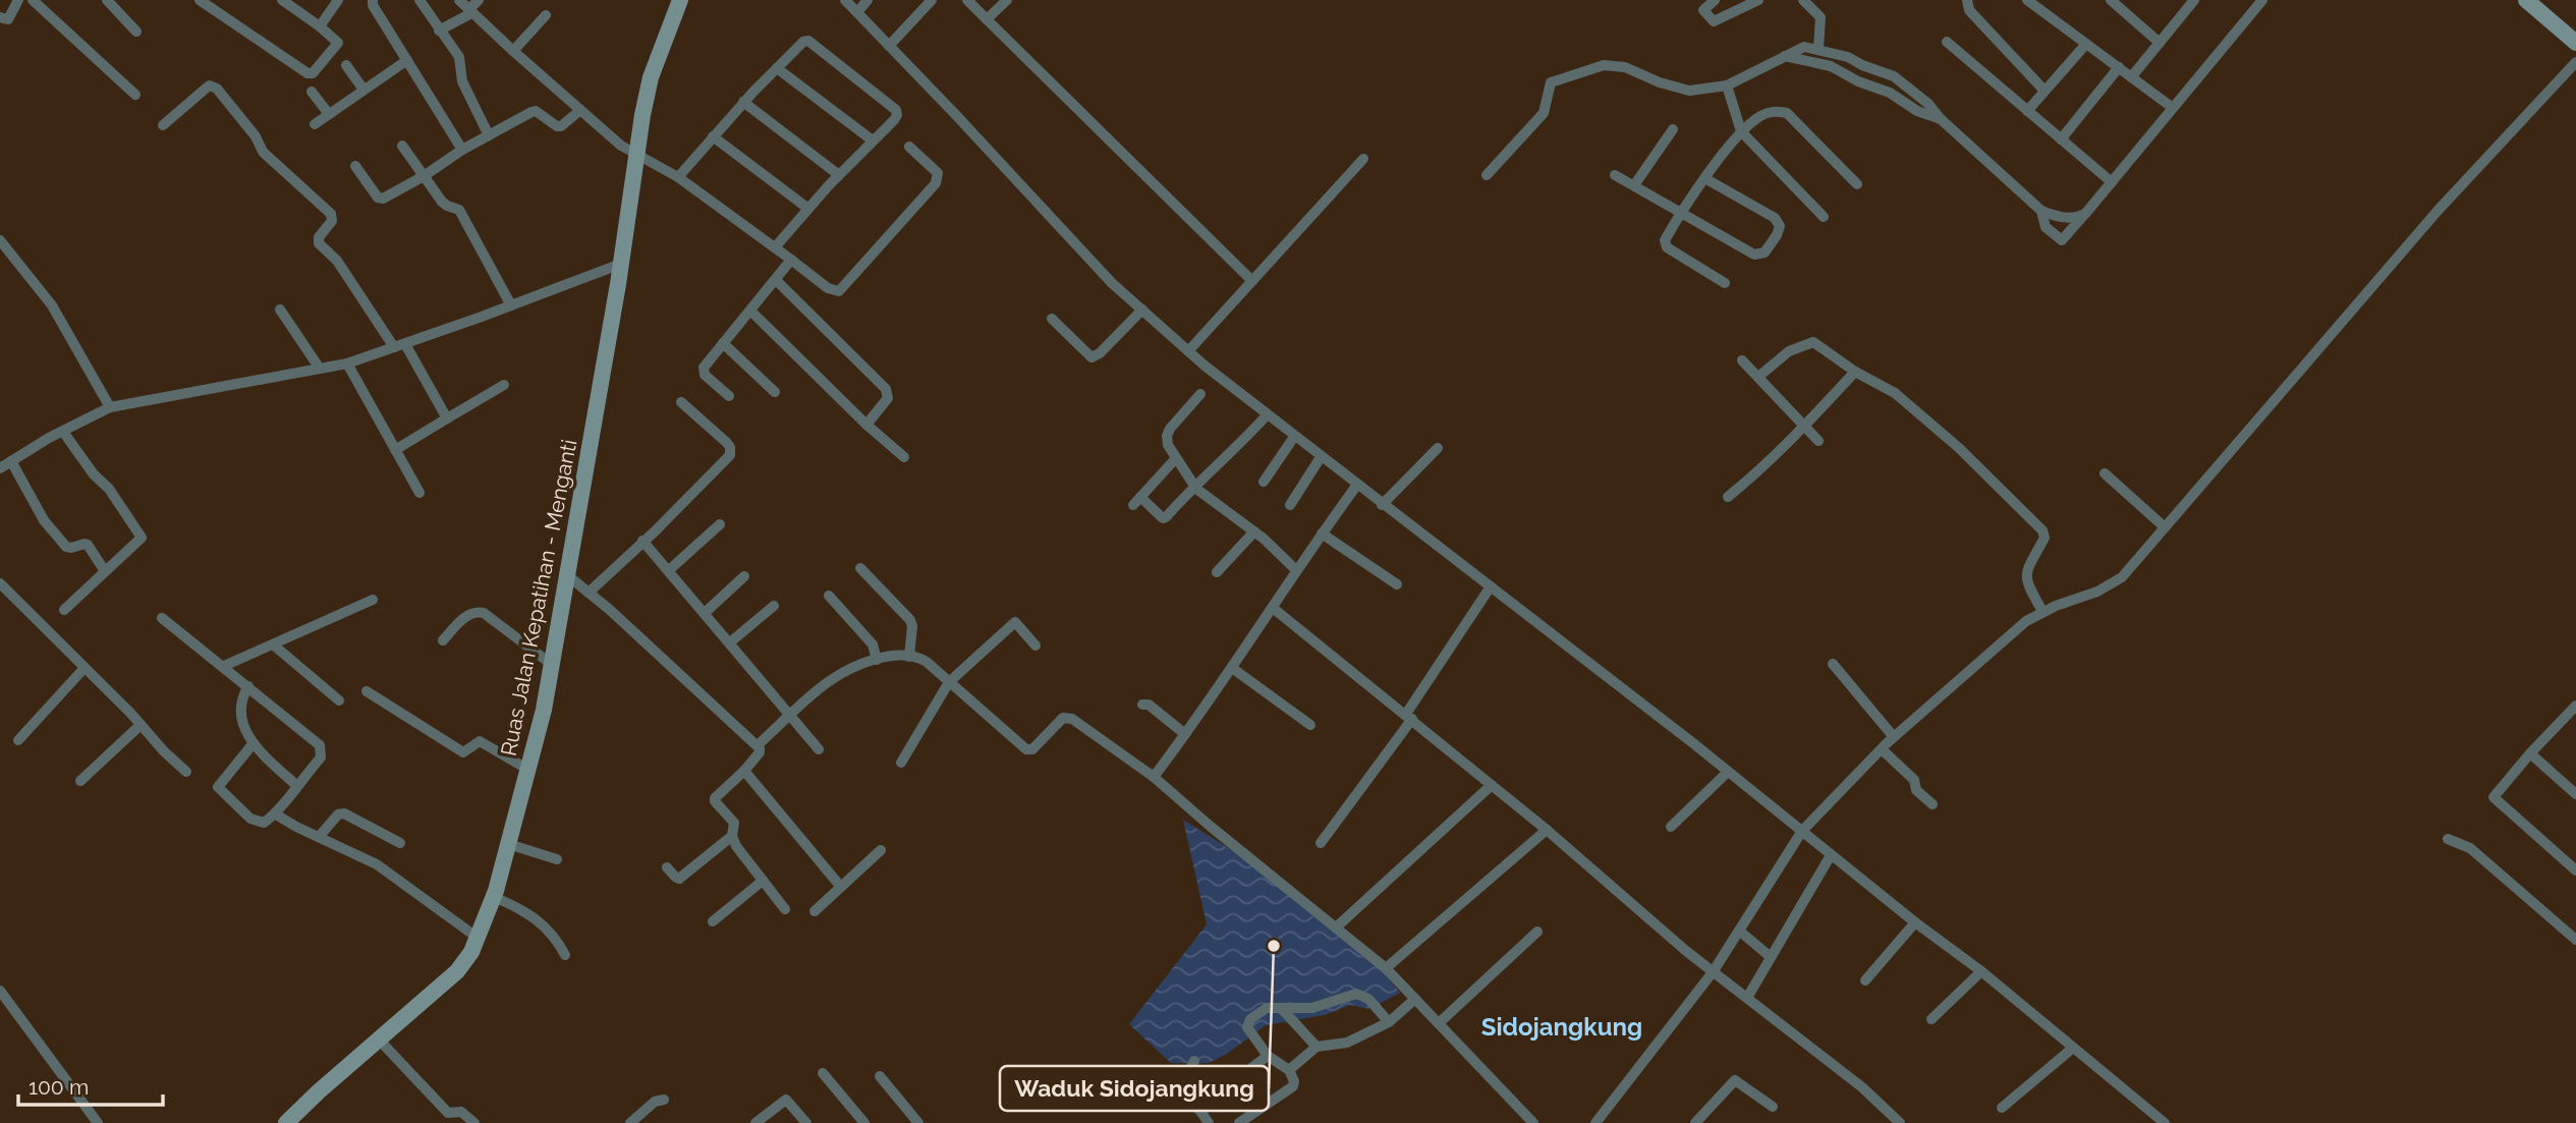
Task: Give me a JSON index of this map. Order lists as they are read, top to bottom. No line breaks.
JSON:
{"streets":{"main road":["Ruas Jalan Kepatihan - Menganti"]},"districts":["Sidojangkung"],"places":["Waduk Sidojangkung"],"scale_bar":"100 m"}
